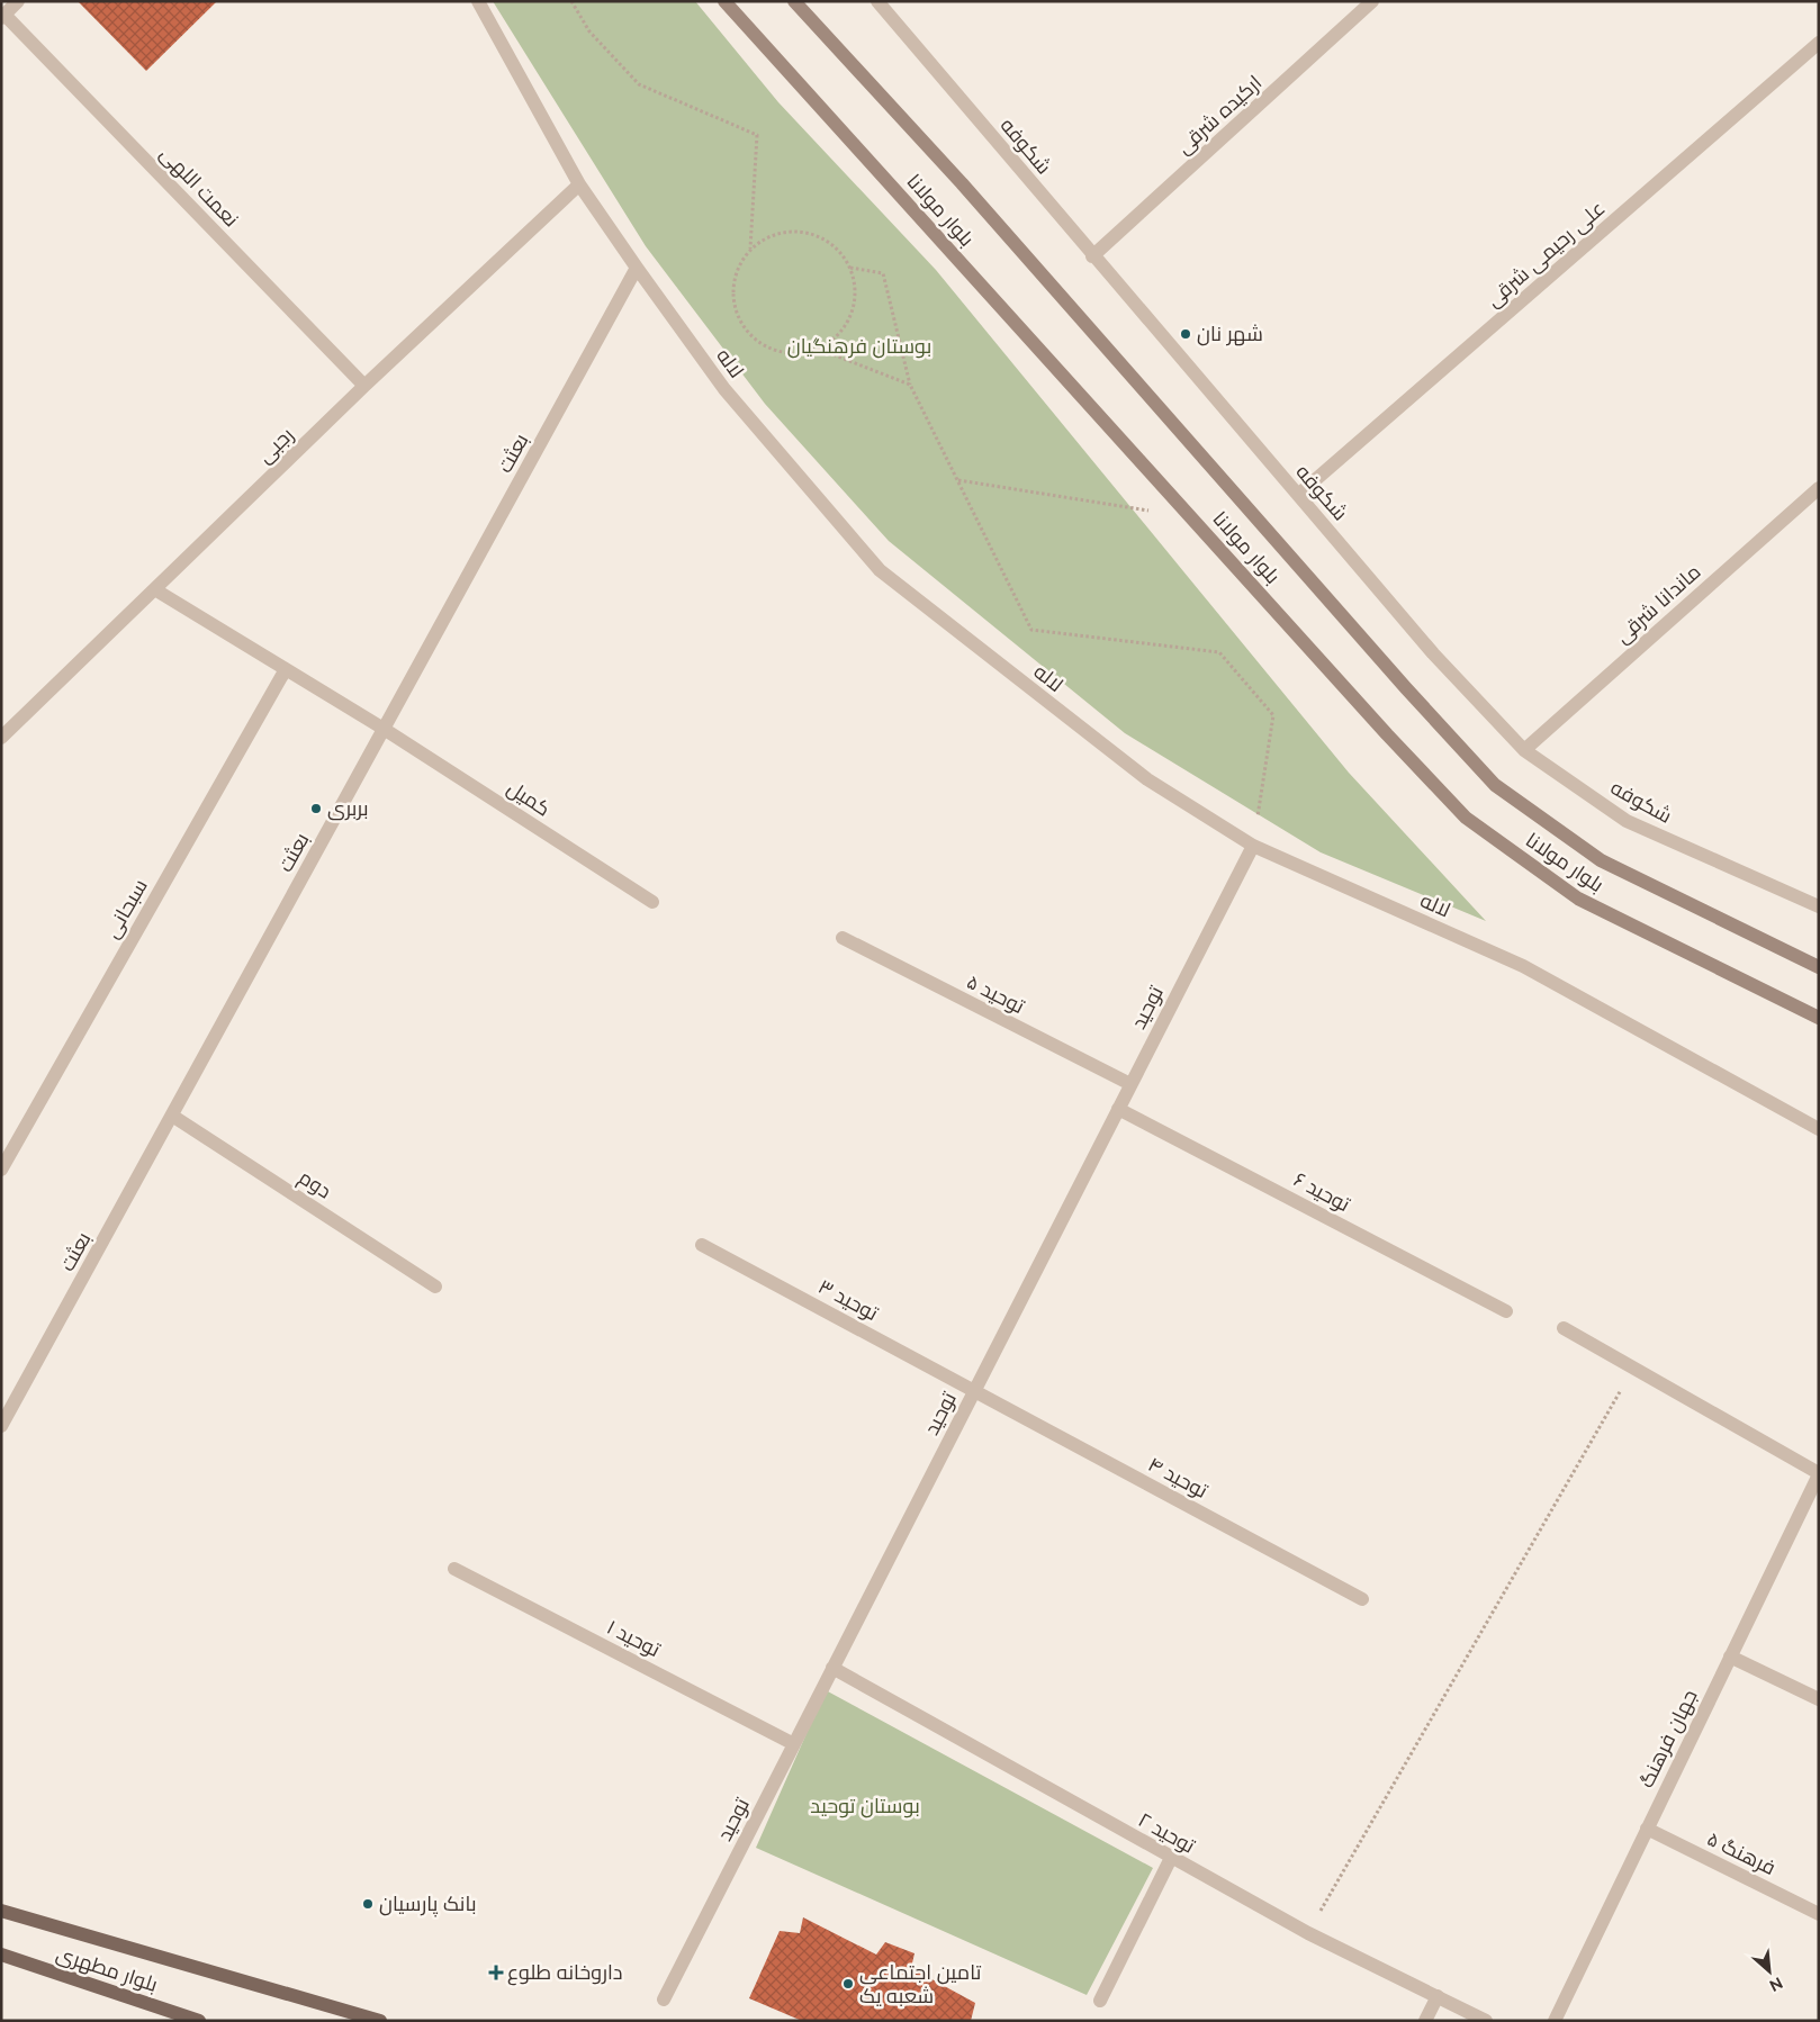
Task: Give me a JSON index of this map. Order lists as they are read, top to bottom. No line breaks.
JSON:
{"streets":{"main road":["بلوار مولانا","بلوار مطهری"],"street":["ارکیده شرقی","شکوفه","نعمت اللهی","علی رحیمی شرقی","لاله","رجبی","بعثت","ماندانا شرقی","کمیل","سبحانی","توحید ۵","توحید","دوم","توحید ۶","توحید ۳","توحید ۴","توحید ۱","جهان فرهنگ","توحید ۲","فرهنگ ۵"]},"crossings":[["ارکیده شرقی","شکوفه"],["شکوفه","علی رحیمی شرقی"],["شکوفه","ماندانا شرقی"],["نعمت اللهی","رجبی"],["لاله","رجبی"],["لاله","بعثت"],["لاله","توحید"],["رجبی","کمیل"],["بعثت","کمیل"],["بعثت","دوم"],["کمیل","سبحانی"],["توحید ۵","توحید"],["توحید","توحید ۶"],["توحید","توحید ۳"],["توحید","توحید ۴"],["توحید","توحید ۱"],["توحید","توحید ۲"],["توحید ۳","توحید ۴"],["جهان فرهنگ","فرهنگ ۵"]],"parks":["بوستان فرهنگیان","بوستان توحید"],"places":{"other":["شهر نان","بربری","بانک پارسیان","تامین اجتماعی شعبه یک"],"health":["داروخانه طلوع"]},"north":"bottom right"}
